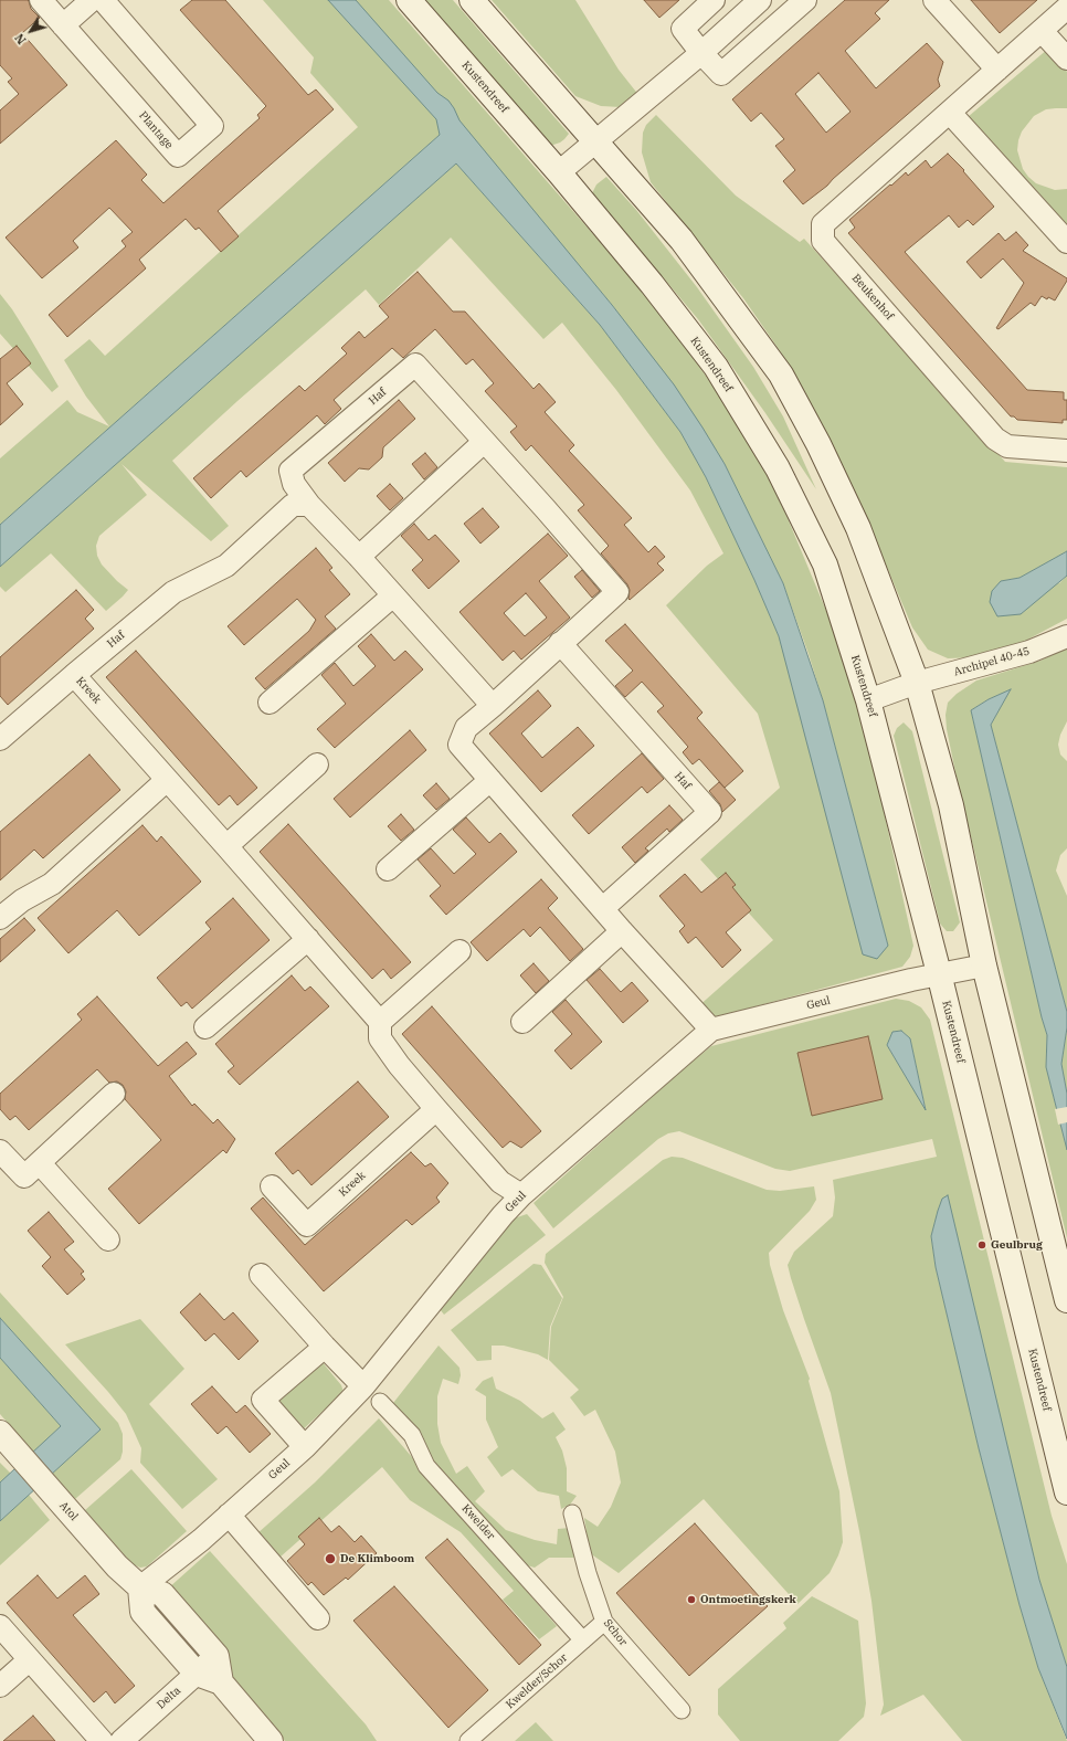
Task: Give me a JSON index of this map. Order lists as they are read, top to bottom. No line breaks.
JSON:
{"streets":{"main road":["Kustendreef","Atol"],"street":["Plantage","Beukenhof","Haf","Archipel 40-45","Kreek","Geul","Kwelder","Schor","Kwelder/Schor","Delta"]},"crossings":[["Kustendreef","Archipel 40-45"],["Kustendreef","Geul"],["Haf","Kreek"],["Haf","Geul"],["Geul","Atol"],["Atol","Delta"],["Kwelder","Kwelder/Schor"],["Schor","Kwelder/Schor"]],"places":["Geulbrug","De Klimboom","Ontmoetingskerk"],"north":"bottom left"}
